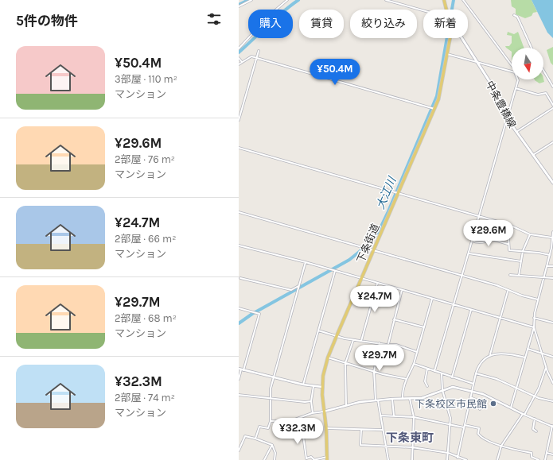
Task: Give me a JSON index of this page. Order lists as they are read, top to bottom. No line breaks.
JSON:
{"streets":{"main road":["中条豊橋線","下条街道"]},"districts":["下条東町"],"water":["大江川"],"places":["下条校区市民館"],"north":"bottom","page":{"heading":"5件の物件","chip":["購入","賃貸","絞り込み","新着"],"list":[{"name":"¥50.4M","note":"3部屋 · 110 m² · マンション"},{"name":"¥29.6M","note":"2部屋 · 76 m² · マンション"},{"name":"¥24.7M","note":"2部屋 · 66 m² · マンション"},{"name":"¥29.7M","note":"2部屋 · 68 m² · マンション"},{"name":"¥32.3M","note":"2部屋 · 74 m² · マンション"}],"price":["¥50.4M","¥29.6M","¥24.7M","¥29.7M","¥32.3M"]}}
